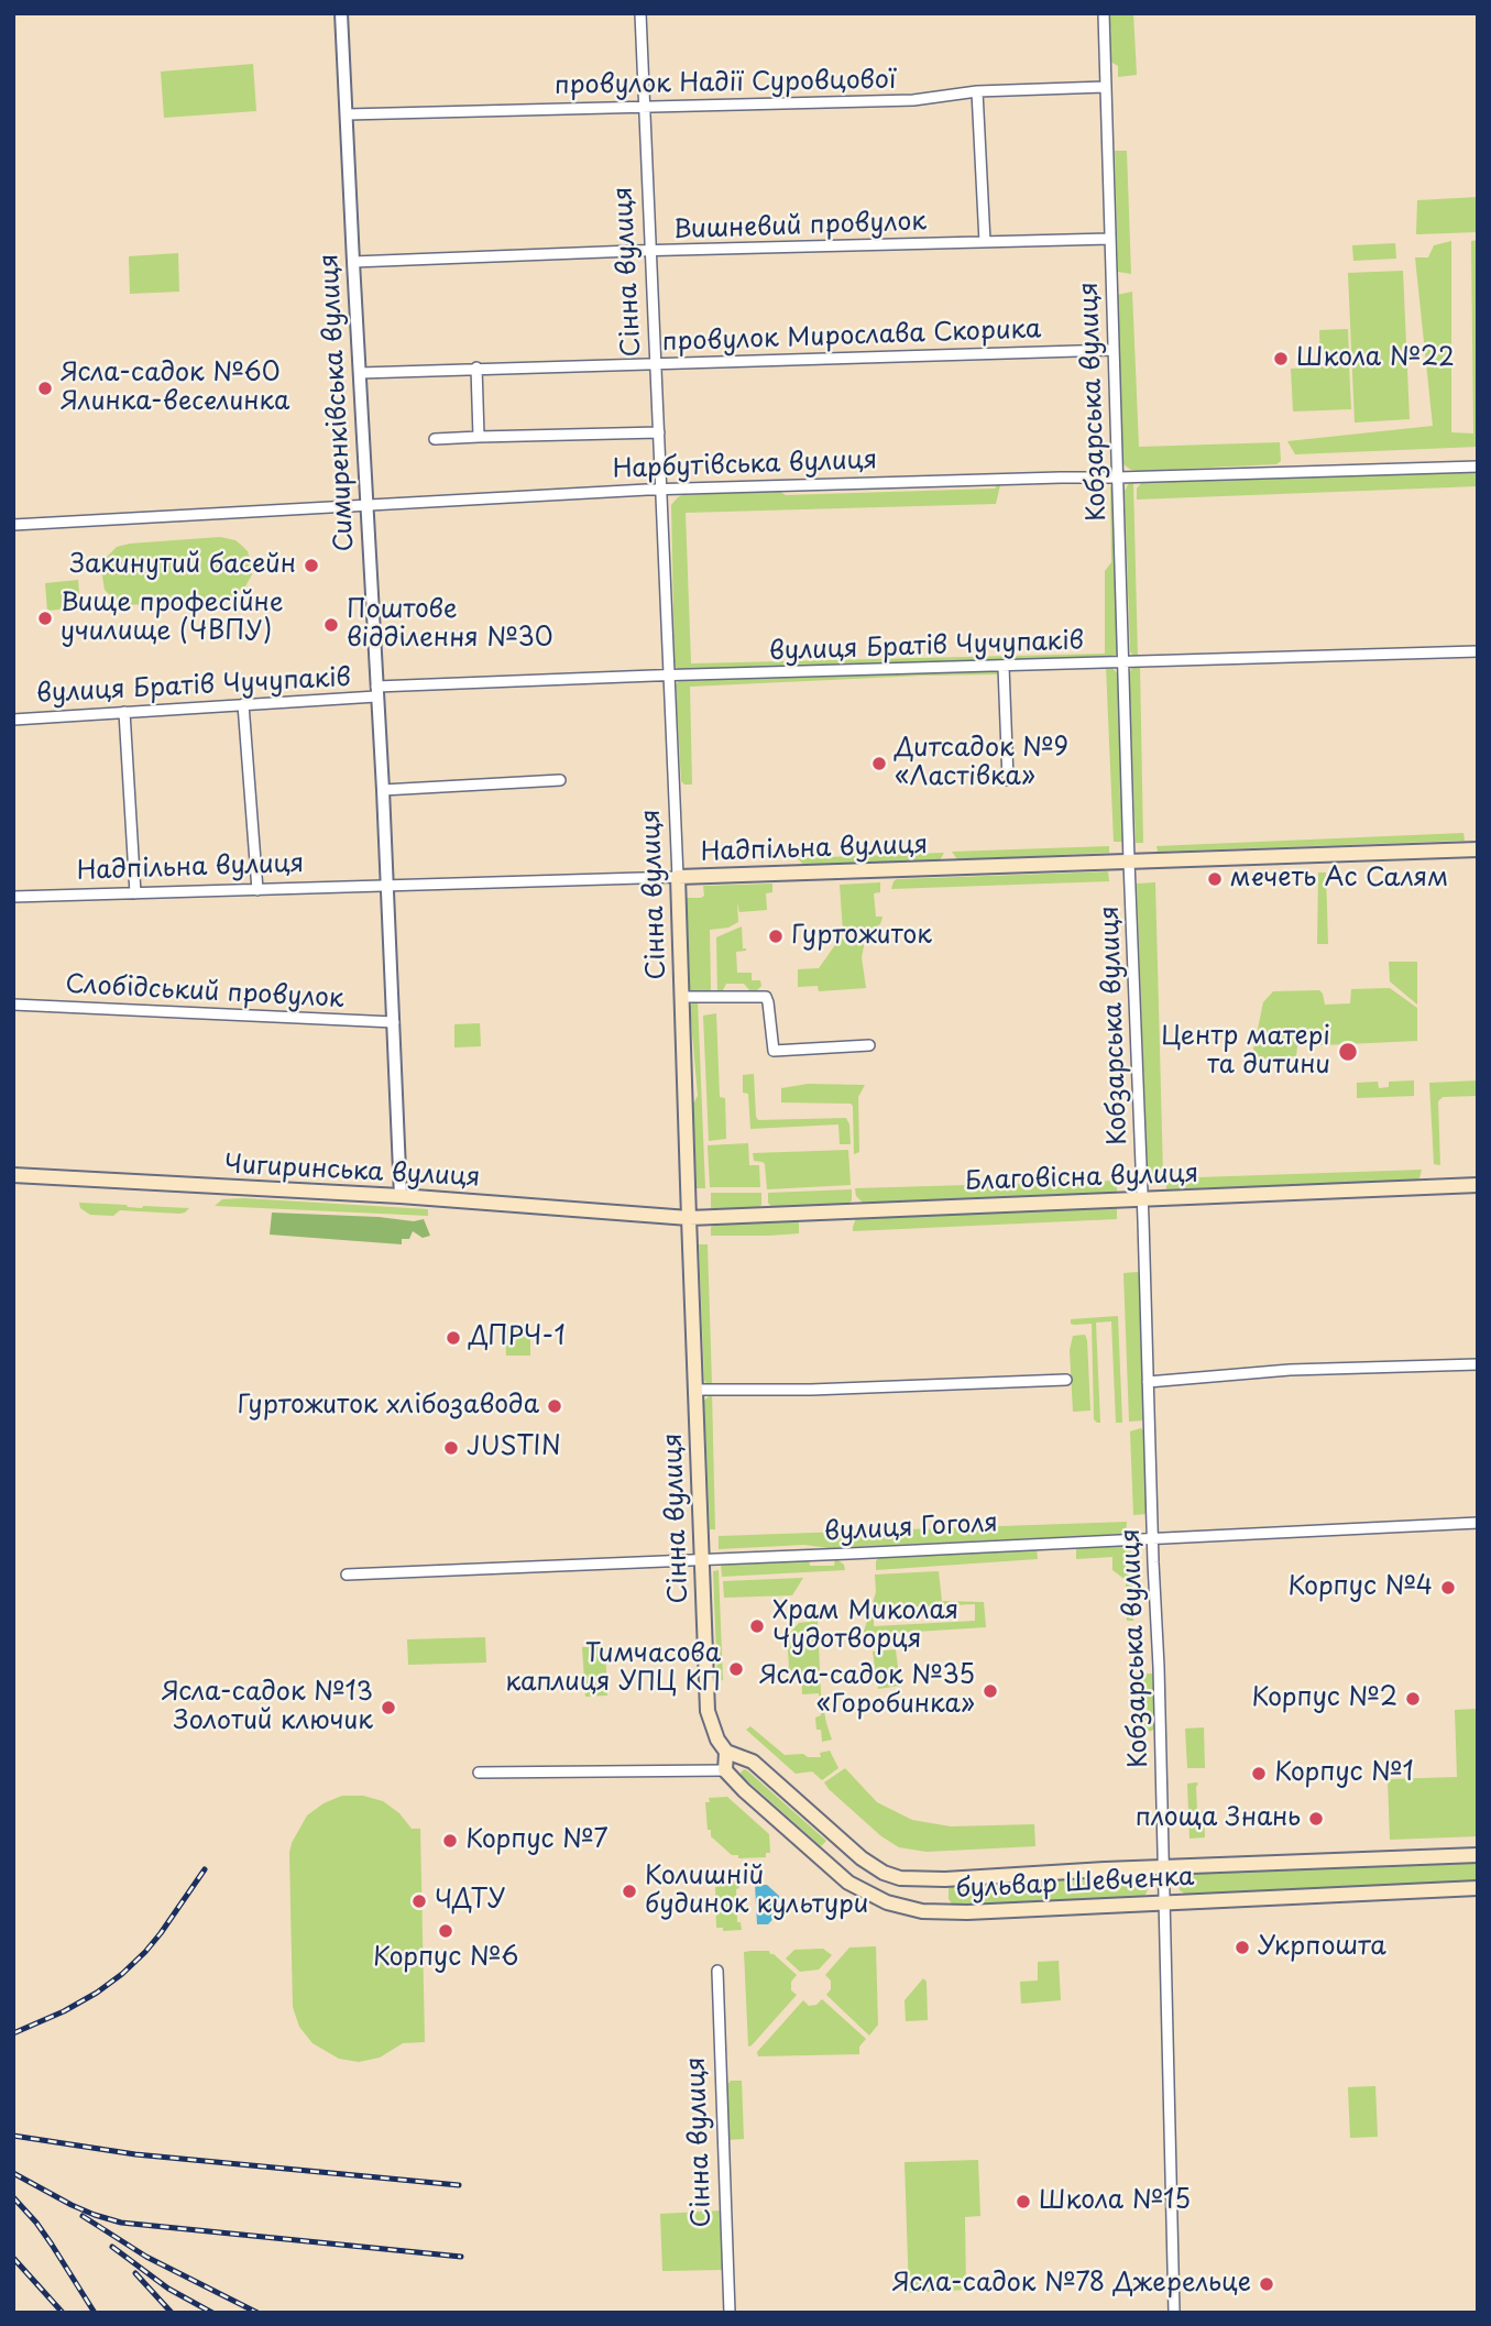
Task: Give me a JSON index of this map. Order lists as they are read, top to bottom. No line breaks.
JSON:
{"streets":{"main road":["Сінна вулиця","Надпільна вулиця","Чигиринська вулиця","Благовісна вулиця","бульвар Шевченка"],"street":["провулок Надії Суровцової","Вишневий провулок","провулок Мирослава Скорика","Кобзарська вулиця","Симиренківська вулиця","Нарбутівська вулиця","вулиця Братів Чучупаків","Слобідський провулок","вулиця Гоголя"]},"crossings":[["провулок Надії Суровцової","Сінна вулиця"],["провулок Надії Суровцової","Кобзарська вулиця"],["провулок Надії Суровцової","Симиренківська вулиця"],["Вишневий провулок","Сінна вулиця"],["Вишневий провулок","Кобзарська вулиця"],["Вишневий провулок","Симиренківська вулиця"],["Сінна вулиця","провулок Мирослава Скорика"],["Сінна вулиця","Нарбутівська вулиця"],["Сінна вулиця","вулиця Братів Чучупаків"],["Сінна вулиця","Надпільна вулиця"],["Сінна вулиця","Чигиринська вулиця"],["Сінна вулиця","Благовісна вулиця"],["Сінна вулиця","вулиця Гоголя"],["Сінна вулиця","бульвар Шевченка"],["провулок Мирослава Скорика","Кобзарська вулиця"],["провулок Мирослава Скорика","Симиренківська вулиця"],["Кобзарська вулиця","Нарбутівська вулиця"],["Кобзарська вулиця","вулиця Братів Чучупаків"],["Кобзарська вулиця","Надпільна вулиця"],["Кобзарська вулиця","Благовісна вулиця"],["Кобзарська вулиця","вулиця Гоголя"],["Кобзарська вулиця","бульвар Шевченка"],["Симиренківська вулиця","Нарбутівська вулиця"],["Симиренківська вулиця","вулиця Братів Чучупаків"],["Симиренківська вулиця","Надпільна вулиця"],["Симиренківська вулиця","Слобідський провулок"],["Симиренківська вулиця","Чигиринська вулиця"],["Чигиринська вулиця","Благовісна вулиця"]],"places":["Школа №22","Ясла-садок №60 Ялинка-веселинка","Закинутий басейн","Вище професійне училище (ЧВПУ)","Поштове відділення №30","Дитсадок №9 «Ластівка»","мечеть Ас Салям","Гуртожиток","Центр матері та дитини","ДПРЧ-1","Гуртожиток хлібозавода","JUSTIN","Корпус №4","Храм Миколая Чудотворця","Тимчасова каплиця УПЦ КП","Ясла-садок №35 «Горобинка»","Корпус №2","Ясла-садок №13 Золотий ключик","Корпус №1","площа Знань","Корпус №7","Колишній будинок культури","ЧДТУ","Корпус №6","Укрпошта","Школа №15","Ясла-садок №78 Джерельце"]}
